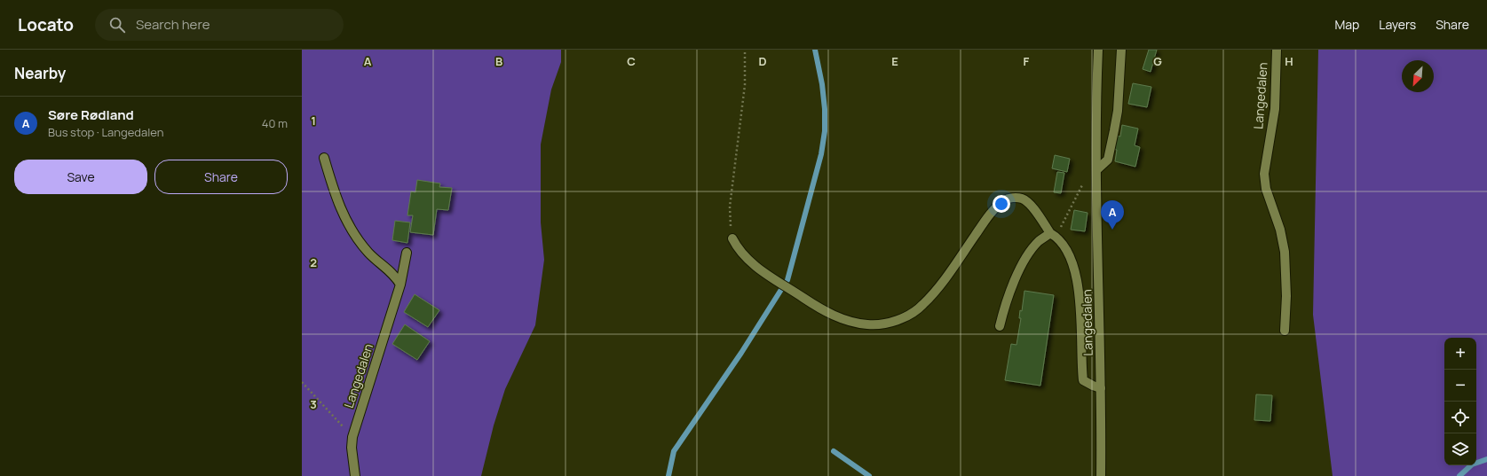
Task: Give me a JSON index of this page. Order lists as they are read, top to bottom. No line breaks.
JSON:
{"streets":{"main road":["Langedalen"]},"north":"bottom left","page":{"header":"Locato","search":"Search here","nav":["Map","Layers","Share"],"heading":"Nearby","list":[{"mark":"A","name":"Søre Rødland","note":"Bus stop · Langedalen","value":"40 m"}],"buttons":["Save","Share"],"pins":"A","map_buttons":["+","−"]},"grid":{"columns":["A","B","C","D","E","F","G","H"],"rows":["1","2","3"]}}
